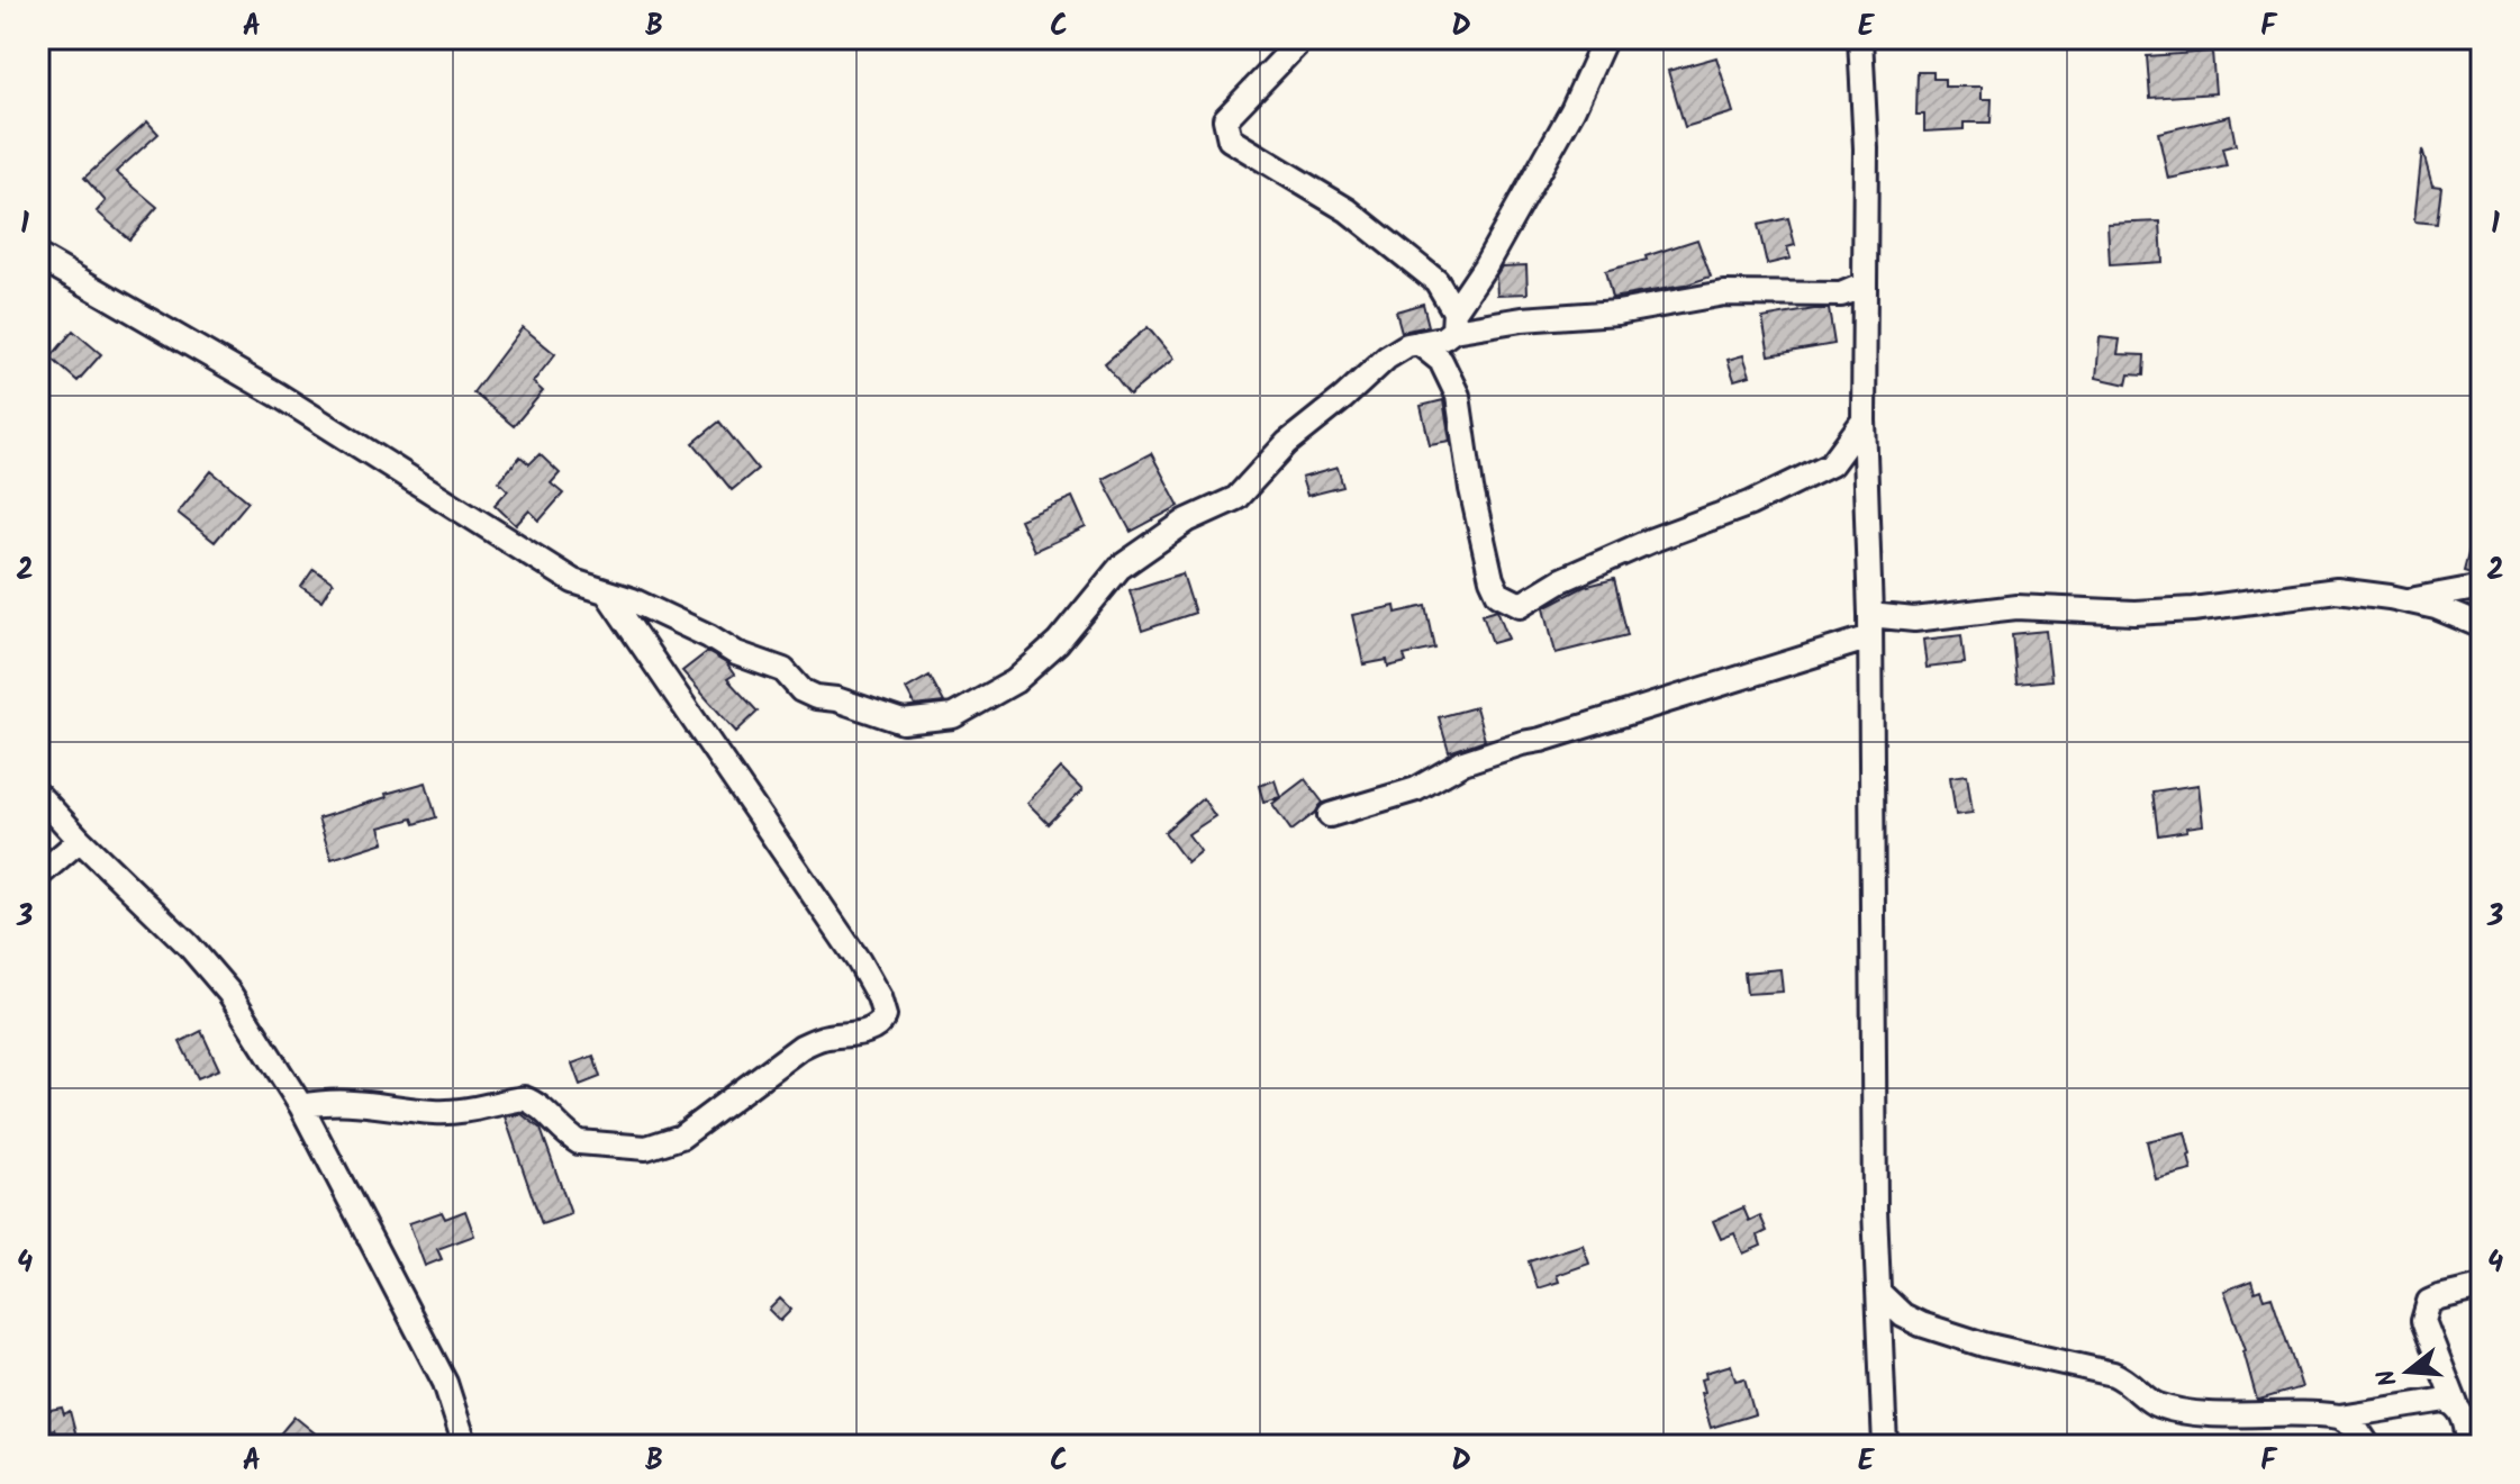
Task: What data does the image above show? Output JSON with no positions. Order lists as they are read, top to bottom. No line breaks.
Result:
{"north":"left","grid":{"columns":["A","B","C","D","E","F"],"rows":["1","2","3","4"]}}
